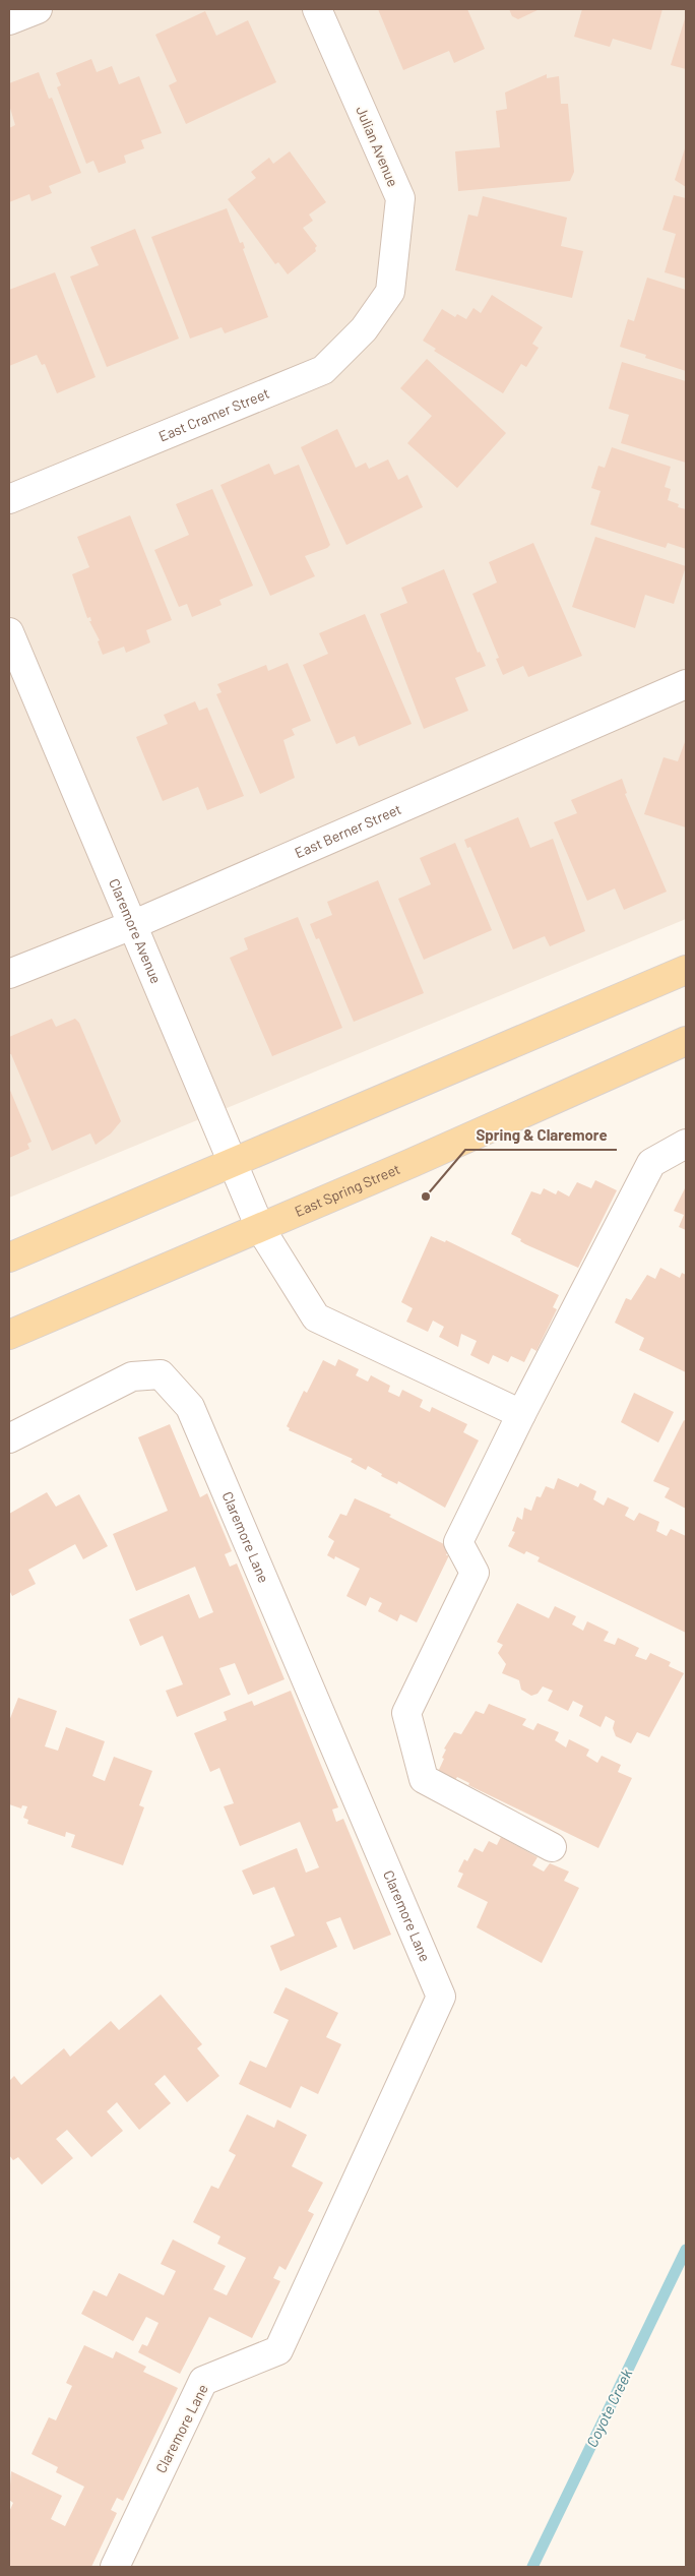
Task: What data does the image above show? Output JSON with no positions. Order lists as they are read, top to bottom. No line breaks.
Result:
{"streets":{"main road":["East Spring Street"],"street":["Julian Avenue","East Cramer Street","East Berner Street","Claremore Avenue","Claremore Lane"]},"crossings":[["Julian Avenue","East Cramer Street"],["East Berner Street","Claremore Avenue"],["Claremore Avenue","East Spring Street"]],"water":["Coyote Creek"],"places":["Spring & Claremore"]}
